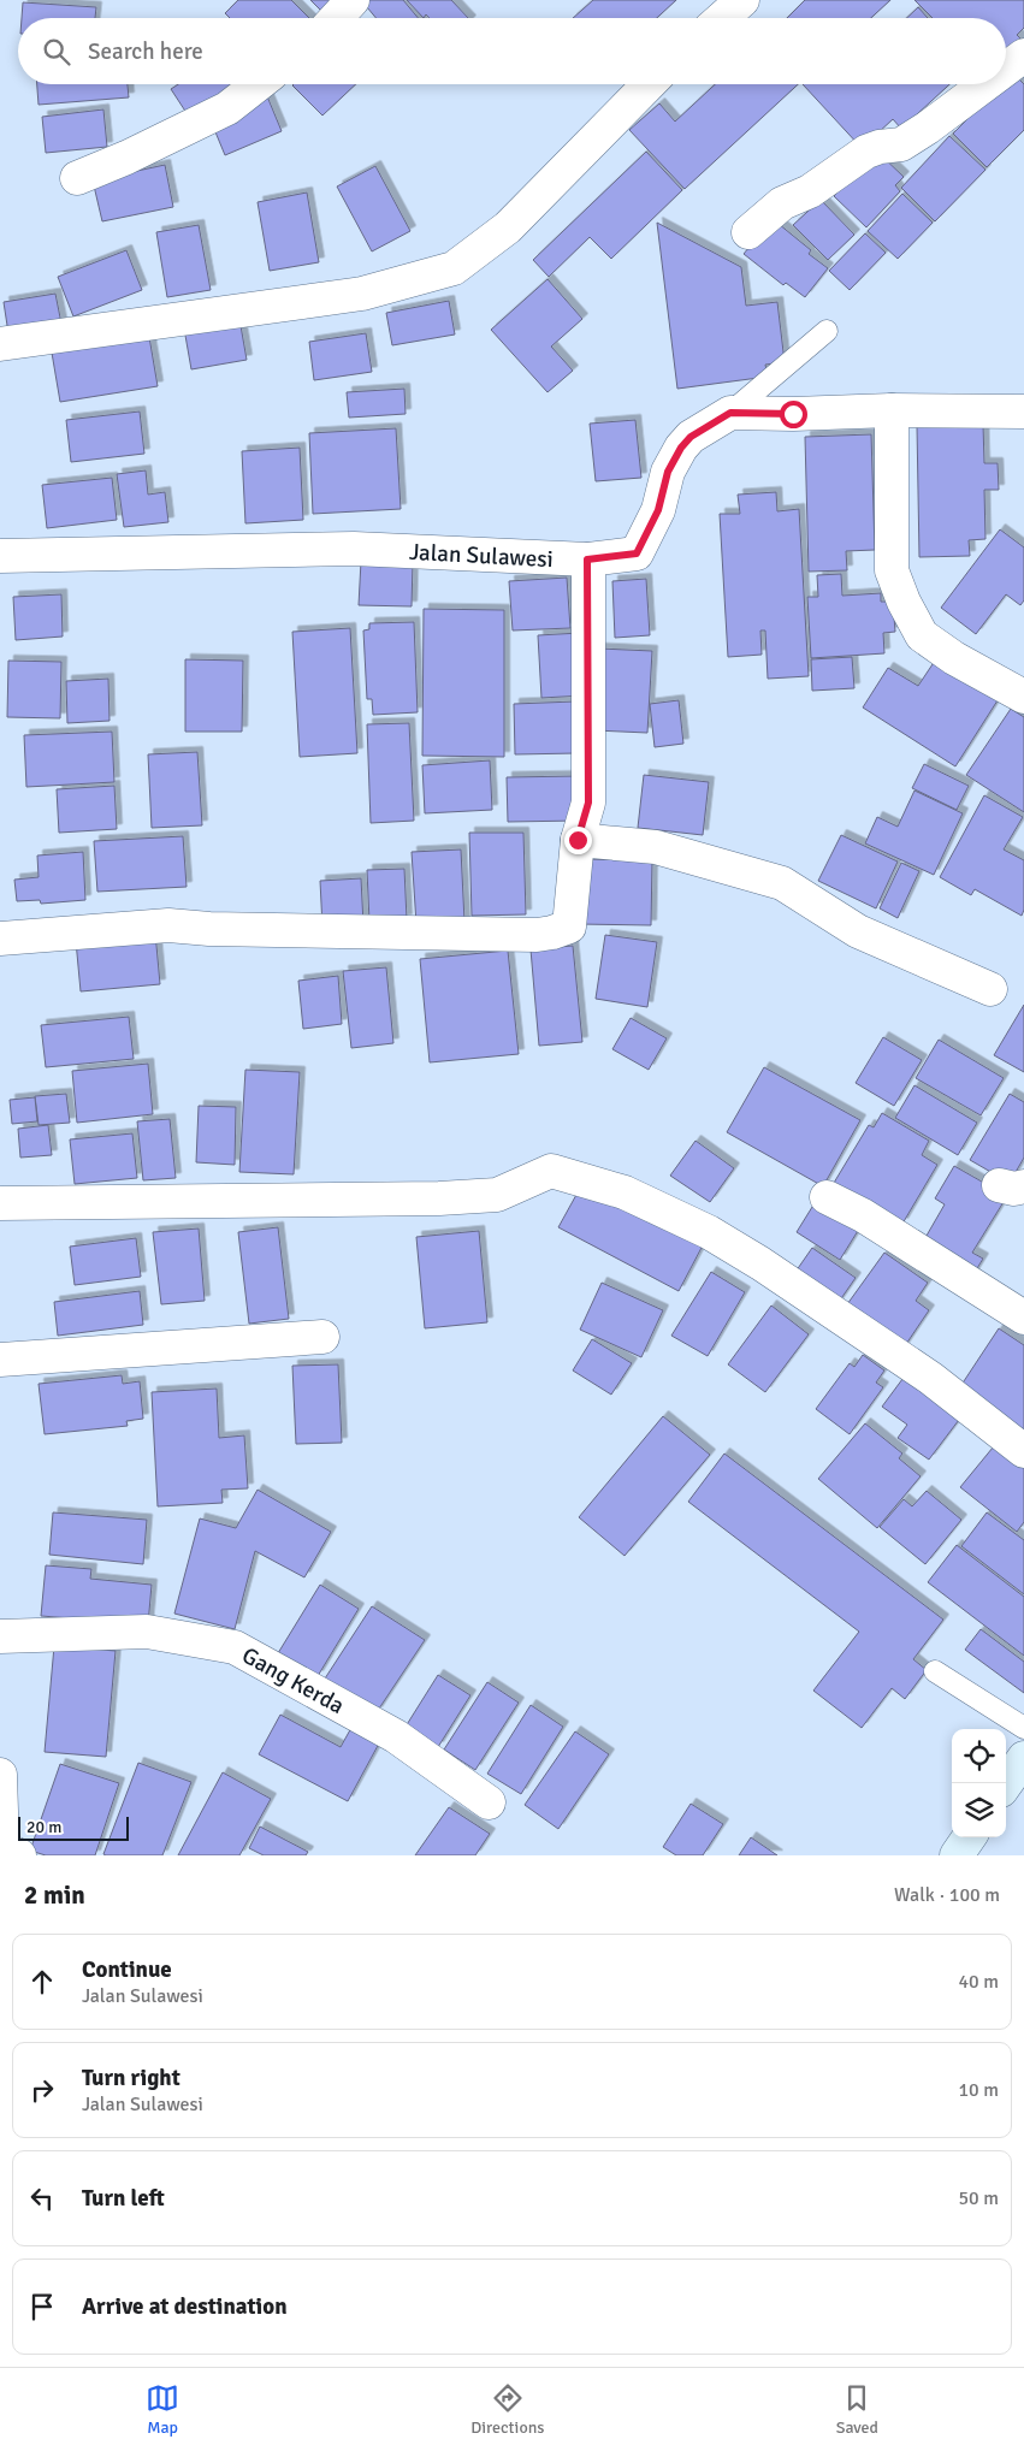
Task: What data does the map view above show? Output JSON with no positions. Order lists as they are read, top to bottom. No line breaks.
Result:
{"streets":{"street":["Jalan Sulawesi","Gang Kerda"]},"scale_bar":"20 m","page":{"search":"Search here","scale":"20 m","heading":["2 min","Walk · 100 m"],"list":[["Continue","Jalan Sulawesi","40 m"],["Turn right","Jalan Sulawesi","10 m"],["Turn left","50 m"],"Arrive at destination"],"nav":["Map","Directions","Saved"]}}
